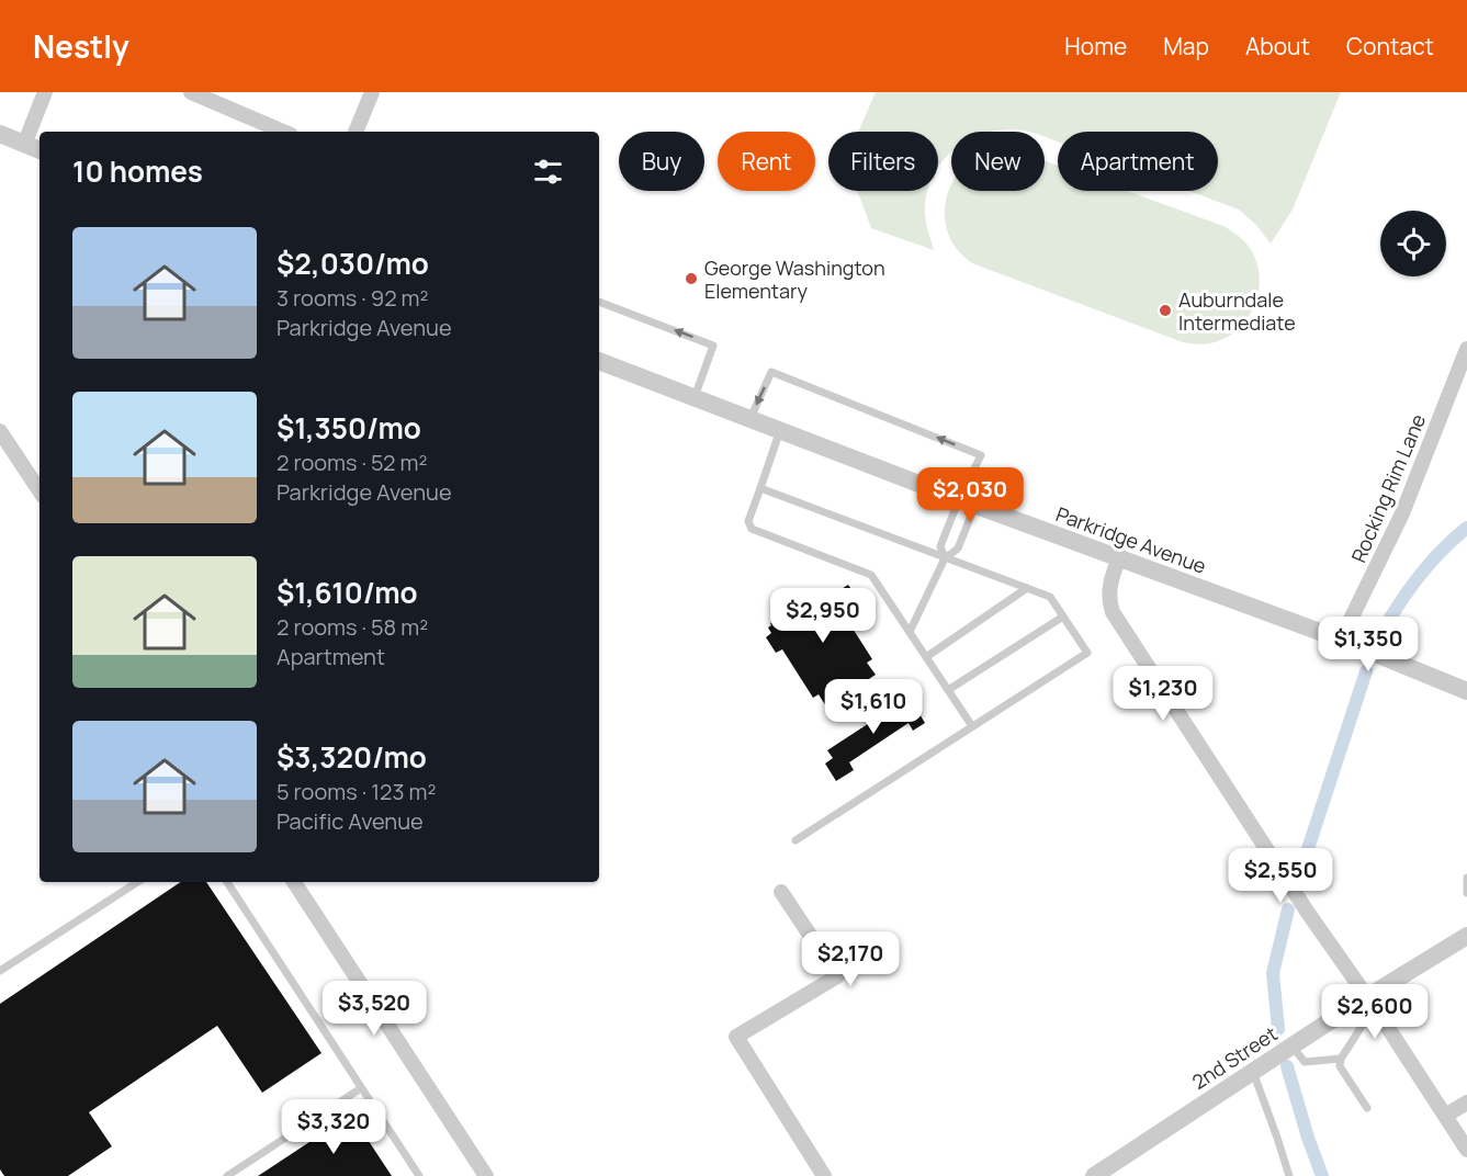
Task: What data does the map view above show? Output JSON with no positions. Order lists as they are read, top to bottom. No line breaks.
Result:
{"streets":{"street":["Rocking Rim Lane","Parkridge Avenue","2nd Street"]},"crossings":[["Rocking Rim Lane","Parkridge Avenue"]],"places":["George Washington Elementary","Auburndale Intermediate"],"page":{"header":"Nestly","nav":["Home","Map","About","Contact"],"chip":["Buy","Rent","Filters","New","Apartment"],"heading":"10 homes","list":[{"name":"$2,030/mo","note":"3 rooms · 92 m² · Parkridge Avenue"},{"name":"$1,350/mo","note":"2 rooms · 52 m² · Parkridge Avenue"},{"name":"$1,610/mo","note":"2 rooms · 58 m² · Apartment"},{"name":"$3,320/mo","note":"5 rooms · 123 m² · Pacific Avenue"}],"price":["$2,030","$2,950","$1,350","$1,230","$1,610","$2,550","$2,170","$3,520","$2,600","$3,320"]}}
